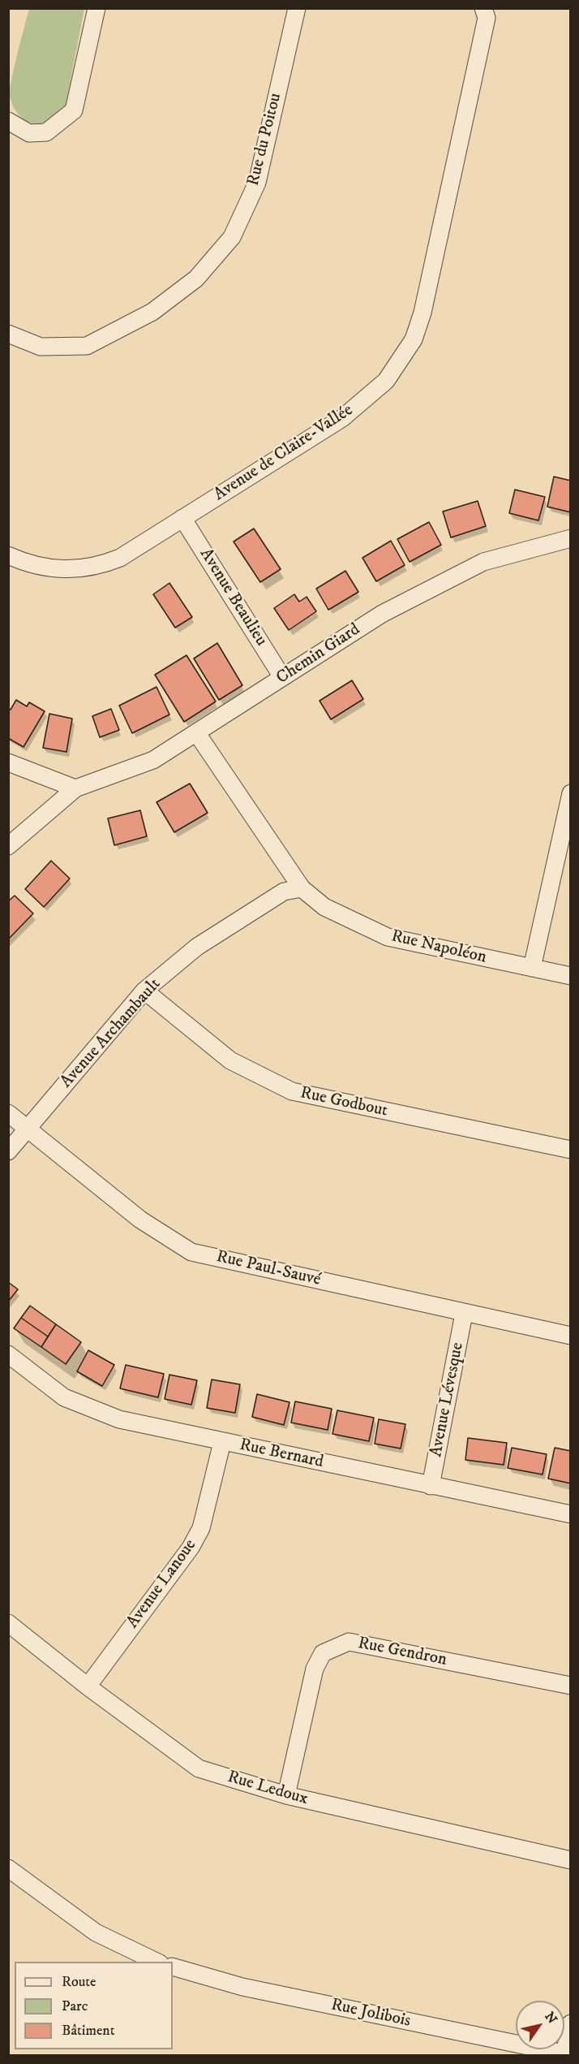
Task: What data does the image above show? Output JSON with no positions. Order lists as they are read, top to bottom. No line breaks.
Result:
{"streets":{"street":["Rue du Poitou","Avenue de Claire-Vallée","Avenue Beaulieu","Chemin Giard","Rue Napoléon","Avenue Archambault","Rue Godbout","Rue Paul-Sauvé","Avenue Lévesque","Rue Bernard","Avenue Lanoue","Rue Gendron","Rue Ledoux","Rue Jolibois"]},"crossings":[["Avenue de Claire-Vallée","Avenue Beaulieu"],["Avenue Beaulieu","Chemin Giard"],["Chemin Giard","Rue Napoléon"],["Rue Napoléon","Avenue Archambault"],["Avenue Archambault","Rue Godbout"],["Avenue Archambault","Rue Paul-Sauvé"],["Rue Paul-Sauvé","Avenue Lévesque"],["Avenue Lévesque","Rue Bernard"],["Rue Bernard","Avenue Lanoue"],["Avenue Lanoue","Rue Ledoux"],["Rue Gendron","Rue Ledoux"]],"legend":["Route","Parc","Bâtiment"],"north":"top right"}
